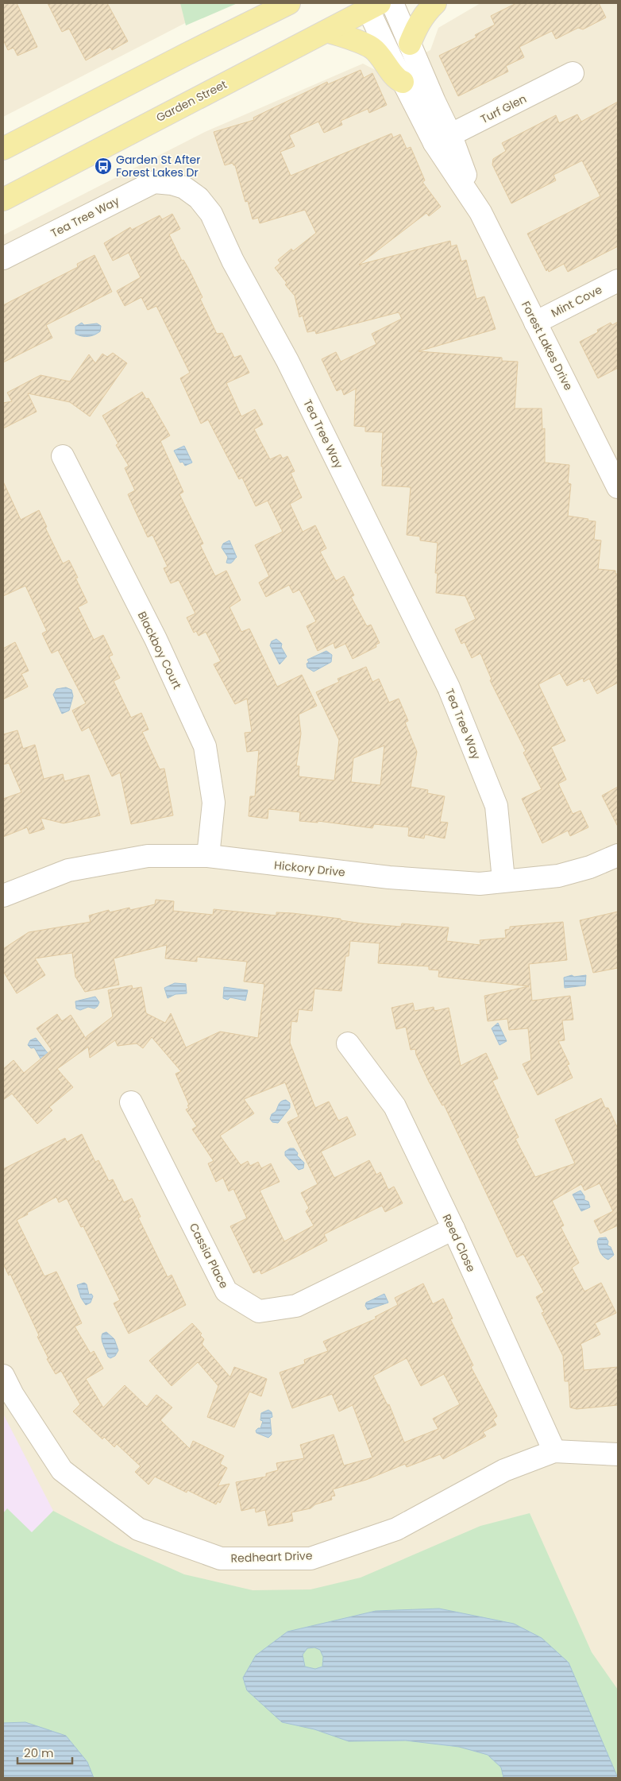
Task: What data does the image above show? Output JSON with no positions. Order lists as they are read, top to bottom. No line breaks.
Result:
{"streets":{"main road":["Garden Street"],"street":["Turf Glen","Tea Tree Way","Mint Cove","Forest Lakes Drive","Blackboy Court","Hickory Drive","Reed Close","Cassia Place","Redheart Drive"]},"crossings":[["Garden Street","Forest Lakes Drive"],["Turf Glen","Forest Lakes Drive"],["Tea Tree Way","Hickory Drive"],["Mint Cove","Forest Lakes Drive"],["Blackboy Court","Hickory Drive"],["Reed Close","Cassia Place"],["Reed Close","Redheart Drive"]],"places":{"bus stop":["Garden St After Forest Lakes Dr"]},"scale_bar":"20 m"}
